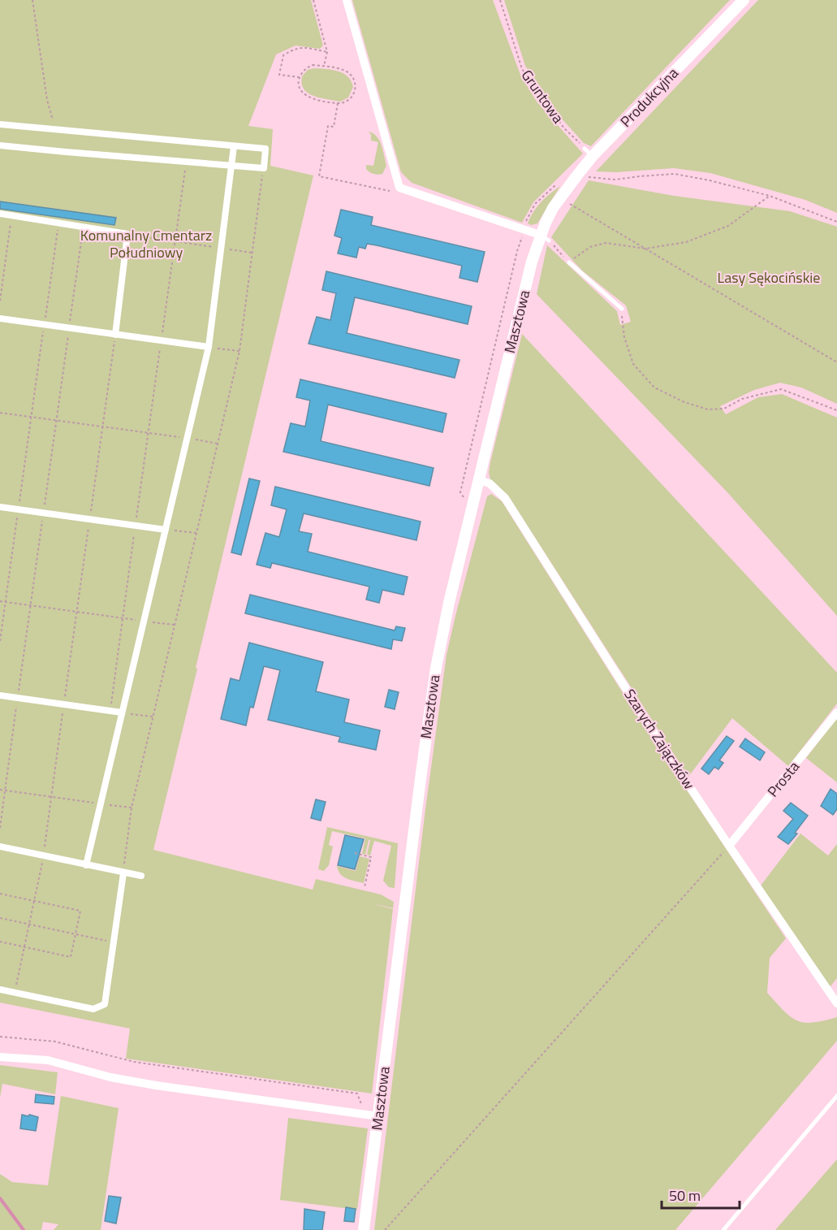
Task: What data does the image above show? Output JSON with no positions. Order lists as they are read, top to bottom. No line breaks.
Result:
{"streets":{"street":["Produkcyjna","Masztowa","Szarych Zajączków","Prosta"],"path":["Gruntowa"]},"crossings":[["Gruntowa","Produkcyjna"],["Produkcyjna","Masztowa"],["Masztowa","Szarych Zajączków"],["Szarych Zajączków","Prosta"]],"parks":["Komunalny Cmentarz Południowy","Lasy Sękocińskie"],"scale_bar":"50 m"}
